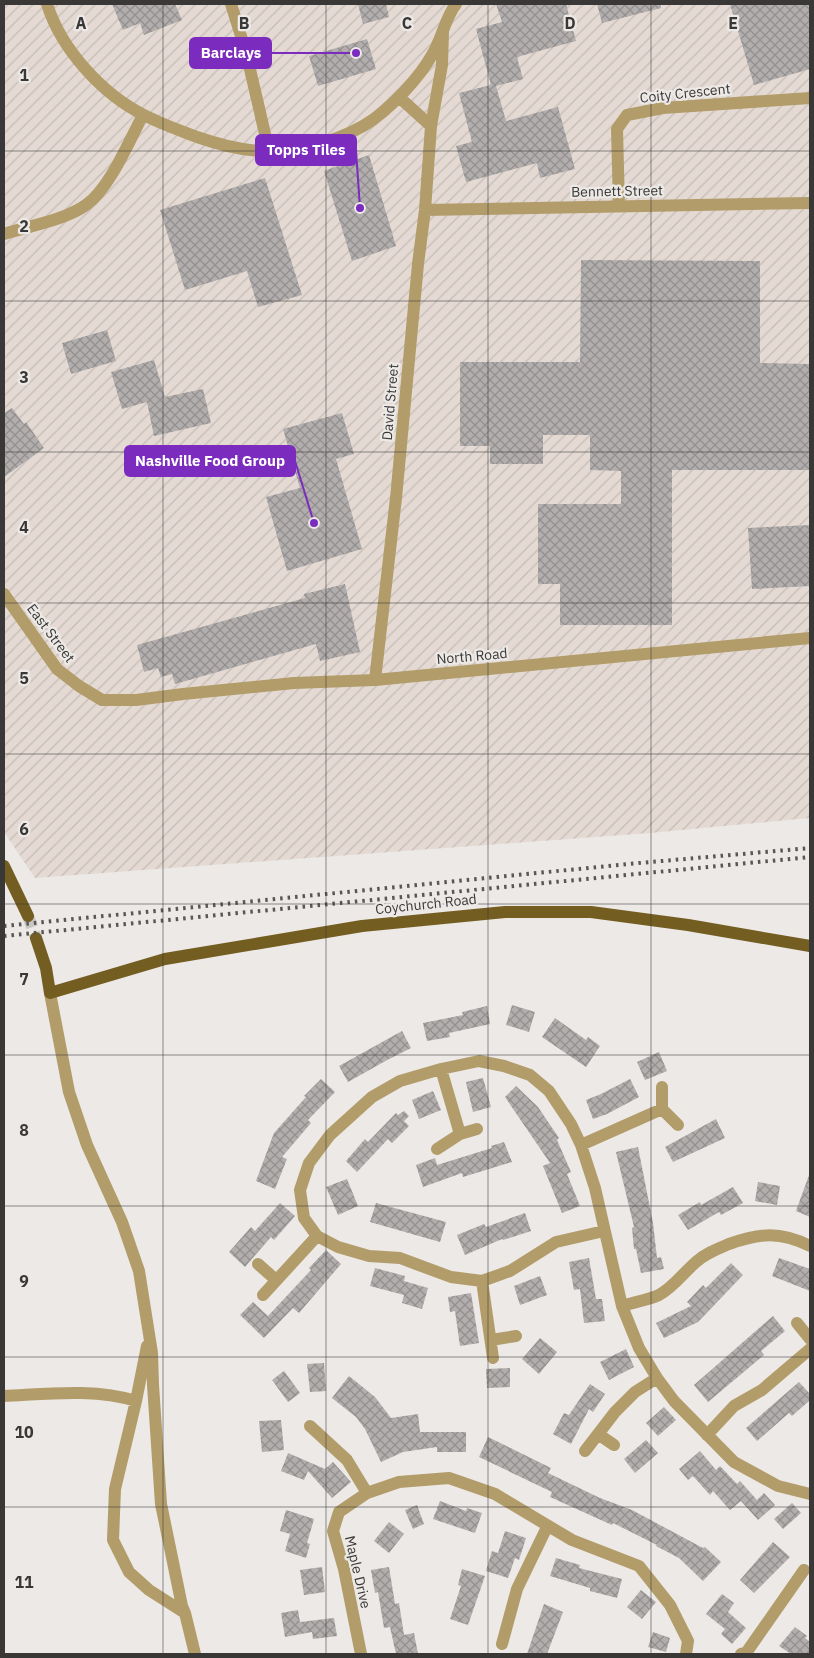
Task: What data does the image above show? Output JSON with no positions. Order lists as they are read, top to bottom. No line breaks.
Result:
{"streets":{"main road":["Coychurch Road"],"street":["Coity Crescent","Bennett Street","David Street","East Street","North Road","Maple Drive"]},"crossings":[["Coity Crescent","Bennett Street"],["Bennett Street","David Street"],["David Street","North Road"],["East Street","North Road"]],"places":["Barclays","Topps Tiles","Nashville Food Group"],"grid":{"columns":["A","B","C","D","E"],"rows":["1","2","3","4","5","6","7","8","9","10","11"]}}
